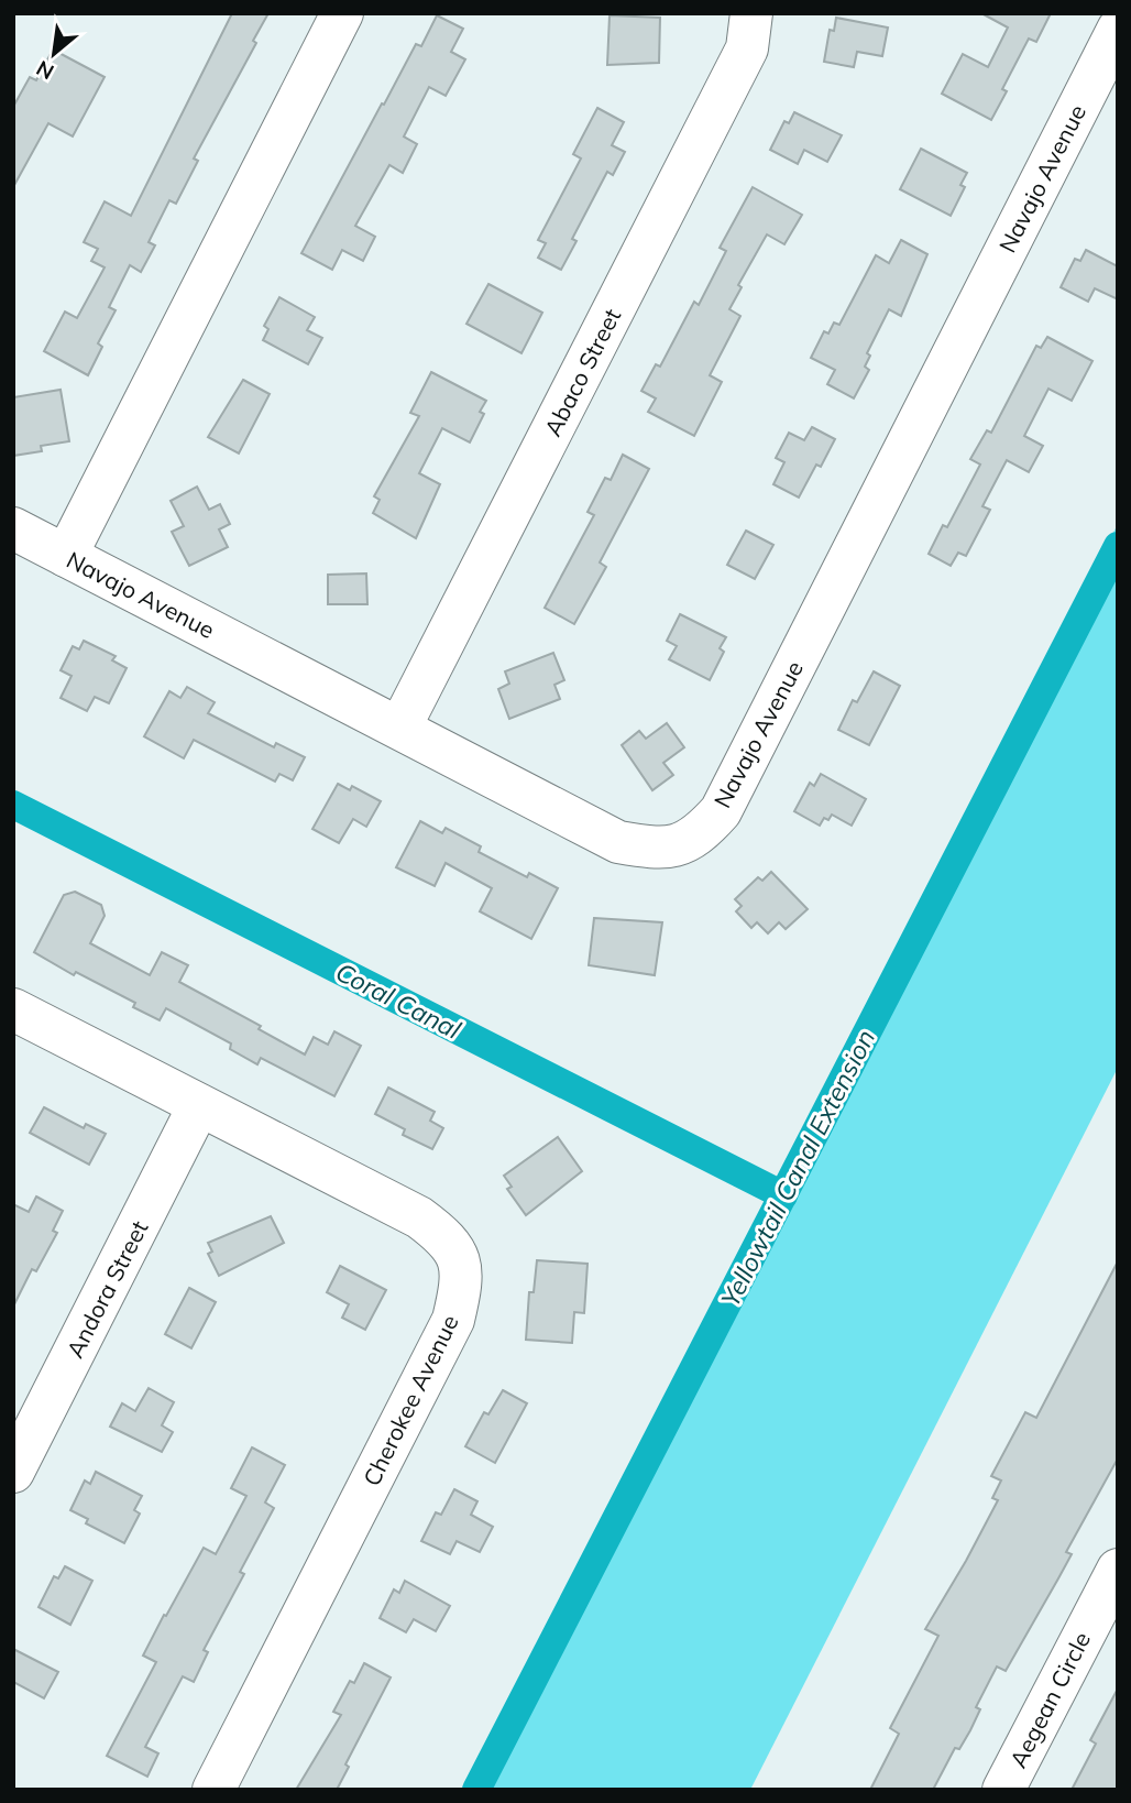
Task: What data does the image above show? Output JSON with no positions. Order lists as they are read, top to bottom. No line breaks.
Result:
{"streets":{"street":["Navajo Avenue","Abaco Street","Andora Street","Cherokee Avenue","Aegean Circle"]},"crossings":[["Navajo Avenue","Abaco Street"],["Andora Street","Cherokee Avenue"]],"water":["Coral Canal","Yellowtail Canal Extension"],"north":"bottom left"}
